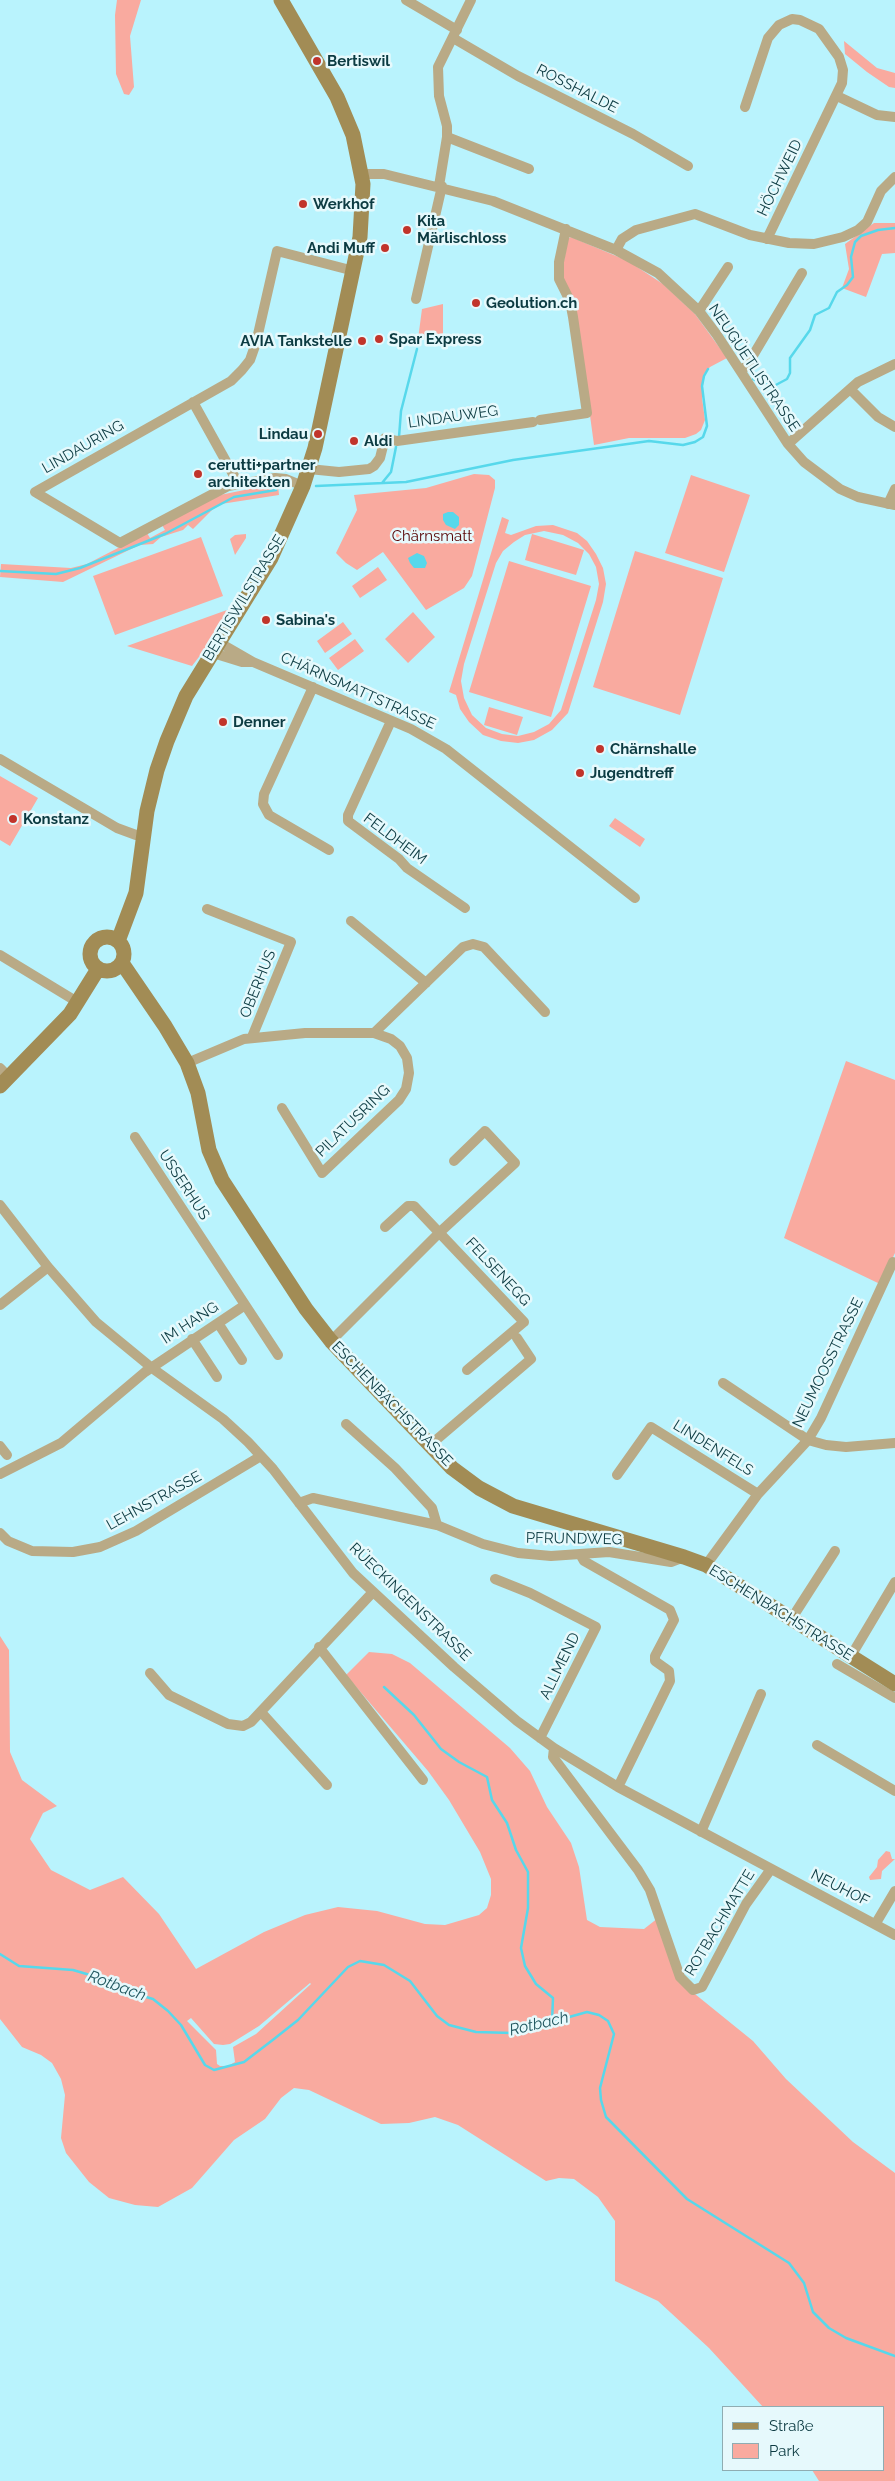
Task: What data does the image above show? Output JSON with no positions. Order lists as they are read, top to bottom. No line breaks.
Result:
{"streets":{"main road":["BERTISWILSTRASSE","ESCHENBACHSTRASSE"],"street":["ROSSHALDE","HÖCHWEID","NEUGÜETLISTRASSE","LINDAUWEG","LINDAURING","CHÄRNSMATTSTRASSE","FELDHEIM","OBERHUS","PILATUSRING","USSERHUS","FELSENEGG","IM HANG","NEUMOOSSTRASSE","LINDENFELS","LEHNSTRASSE","PFRUNDWEG","RÜECKINGENSTRASSE","ALLMEND","NEUHOF","ROTBACHMATTE"]},"crossings":[["NEUGÜETLISTRASSE","LINDAUWEG"],["NEUGÜETLISTRASSE","BERTISWILSTRASSE"],["LINDAUWEG","BERTISWILSTRASSE"],["LINDAURING","BERTISWILSTRASSE"],["BERTISWILSTRASSE","CHÄRNSMATTSTRASSE"],["BERTISWILSTRASSE","ESCHENBACHSTRASSE"],["CHÄRNSMATTSTRASSE","FELDHEIM"],["OBERHUS","PILATUSRING"],["PILATUSRING","ESCHENBACHSTRASSE"],["USSERHUS","IM HANG"],["IM HANG","RÜECKINGENSTRASSE"],["NEUMOOSSTRASSE","ESCHENBACHSTRASSE"],["NEUMOOSSTRASSE","LINDENFELS"],["ESCHENBACHSTRASSE","PFRUNDWEG"],["LEHNSTRASSE","RÜECKINGENSTRASSE"],["PFRUNDWEG","RÜECKINGENSTRASSE"],["RÜECKINGENSTRASSE","ALLMEND"],["RÜECKINGENSTRASSE","NEUHOF"],["RÜECKINGENSTRASSE","ROTBACHMATTE"],["NEUHOF","ROTBACHMATTE"]],"water":["Rotbach"],"parks":["Chärnsmatt"],"places":["Bertiswil","Werkhof","Kita Märlischloss","Andi Muff","Geolution.ch","Spar Express","AVIA Tankstelle","Lindau","Aldi","cerutti+partner architekten","Sabina's","Denner","Chärnshalle","Jugendtreff","Konstanz"],"legend":["Straße","Park"]}
